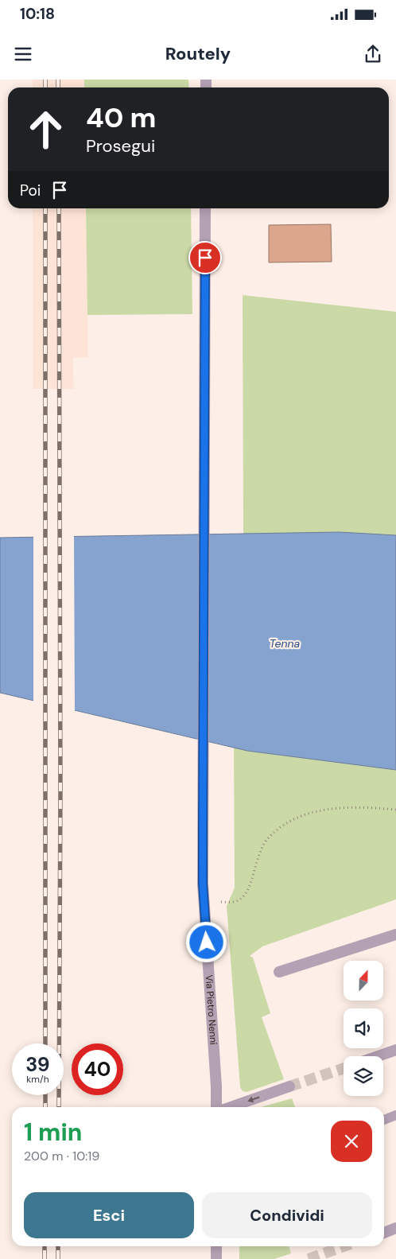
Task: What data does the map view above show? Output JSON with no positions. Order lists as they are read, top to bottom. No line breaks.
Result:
{"streets":{"street":["Via Pietro Nenni"]},"water":["Tenna"],"north":"top","page":{"status":"10:18","header":"Routely","turn":["40 m","Prosegui"],"then":"Poi","speed":"39 km/h","limit":"40","heading":["1 min","200 m · 10:19"],"buttons":["Esci","Condividi"]}}
